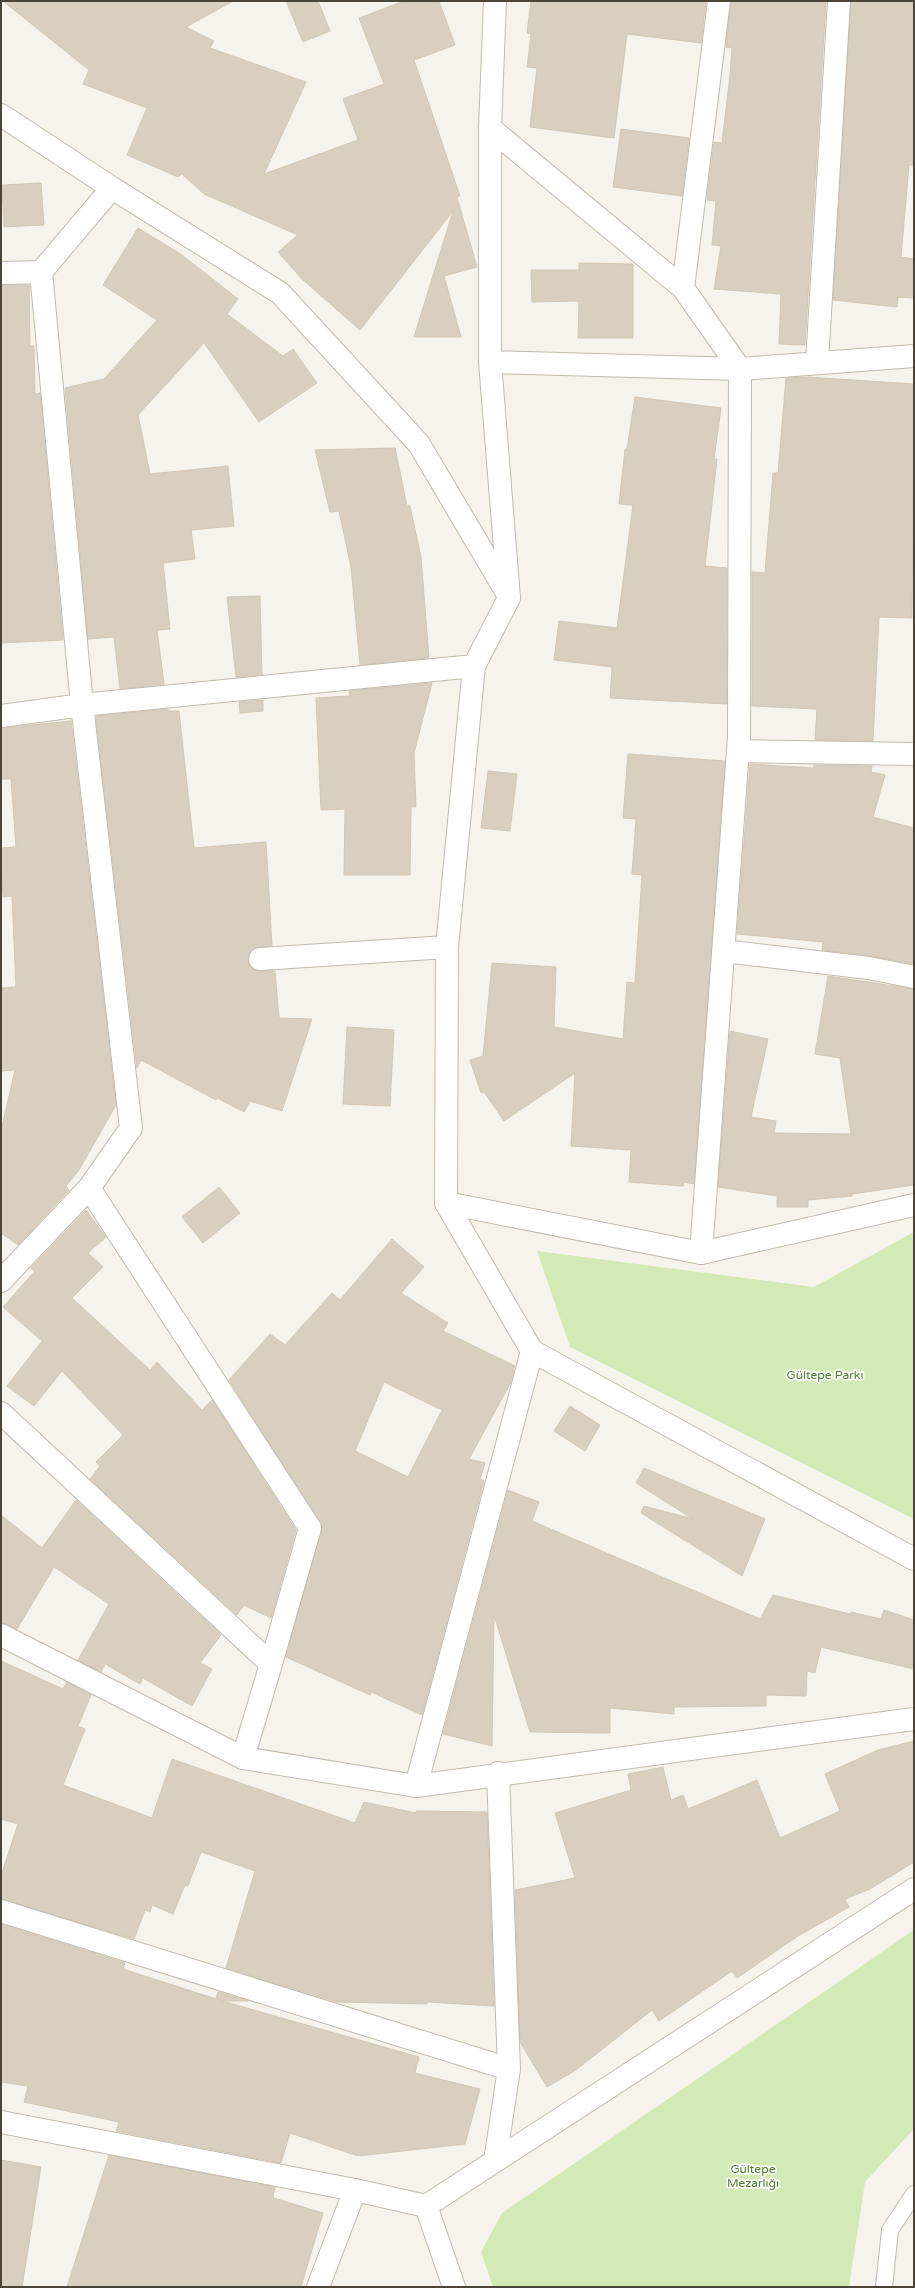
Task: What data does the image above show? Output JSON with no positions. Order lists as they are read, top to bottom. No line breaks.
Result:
{"parks":["Gültepe Parkı","Gültepe Mezarlığı"]}
